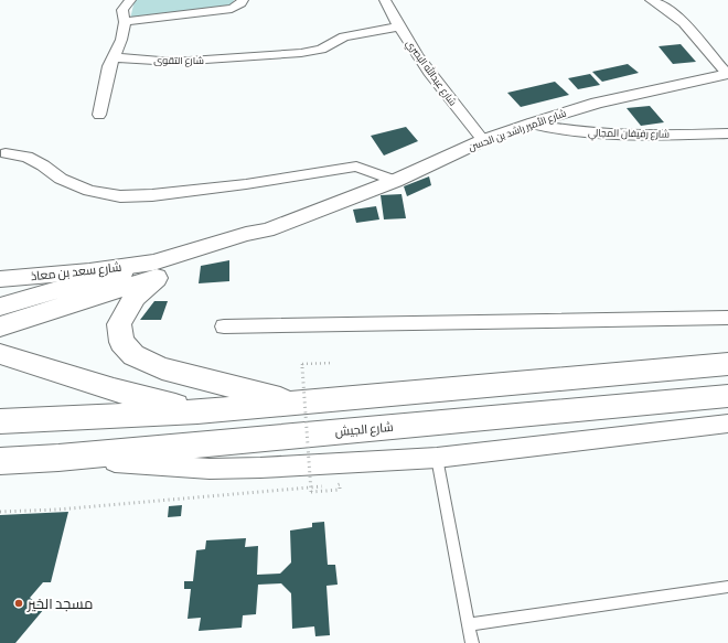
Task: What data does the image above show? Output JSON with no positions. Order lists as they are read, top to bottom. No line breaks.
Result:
{"streets":{"highway":["شارع الجيش"],"street":["شارع التقوى","شارع عبدالله البصري","شارع الأمير راشد بن الحسن","شارع رفيفان المجالي","شارع سعد بن معاذ"]},"crossings":[["شارع التقوى","شارع عبدالله البصري"],["شارع عبدالله البصري","شارع الأمير راشد بن الحسن"],["شارع الأمير راشد بن الحسن","شارع رفيفان المجالي"],["شارع الأمير راشد بن الحسن","شارع سعد بن معاذ"]],"places":["مسجد الخير"]}
